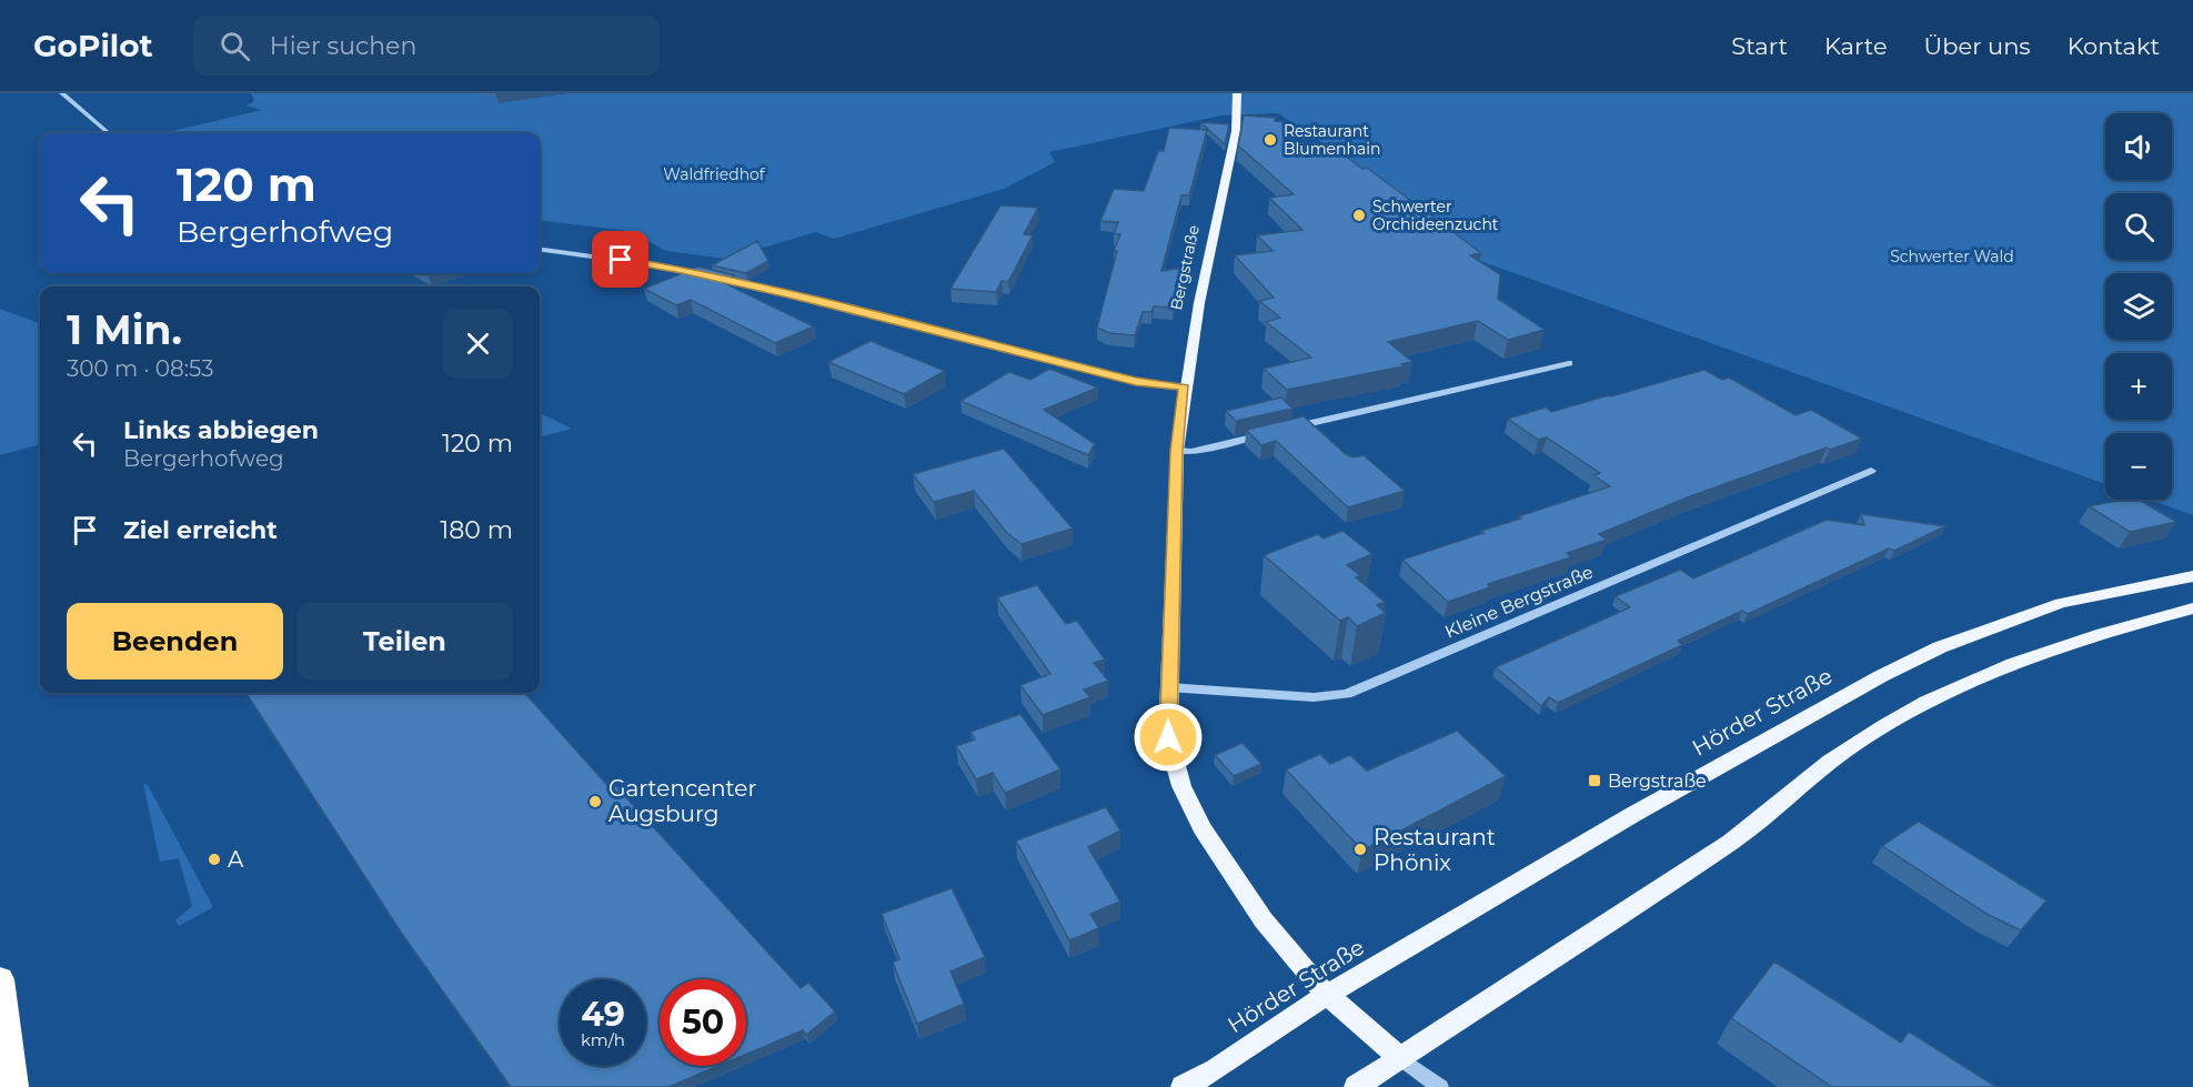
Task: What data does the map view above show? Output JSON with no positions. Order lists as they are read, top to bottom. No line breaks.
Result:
{"streets":{"main road":["Bergstraße","Hörder Straße"],"street":["Kleine Bergstraße"]},"crossings":[["Bergstraße","Kleine Bergstraße"],["Bergstraße","Hörder Straße"]],"parks":["Waldfriedhof","Schwerter Wald"],"places":{"other":["Restaurant Blumenhain","Schwerter Orchideenzucht","Gartencenter Augsburg","Restaurant Phönix","A"],"transit":["Bergstraße"]},"page":{"header":"GoPilot","search":"Hier suchen","nav":["Start","Karte","Über uns","Kontakt"],"map_buttons":["+","−"],"turn":["120 m","Bergerhofweg"],"heading":["1 Min.","300 m · 08:53"],"list":[{"name":"Links abbiegen","note":"Bergerhofweg","value":"120 m"},{"name":"Ziel erreicht","value":"180 m"}],"buttons":["Beenden","Teilen"],"speed":"49 km/h","limit":"50"}}
